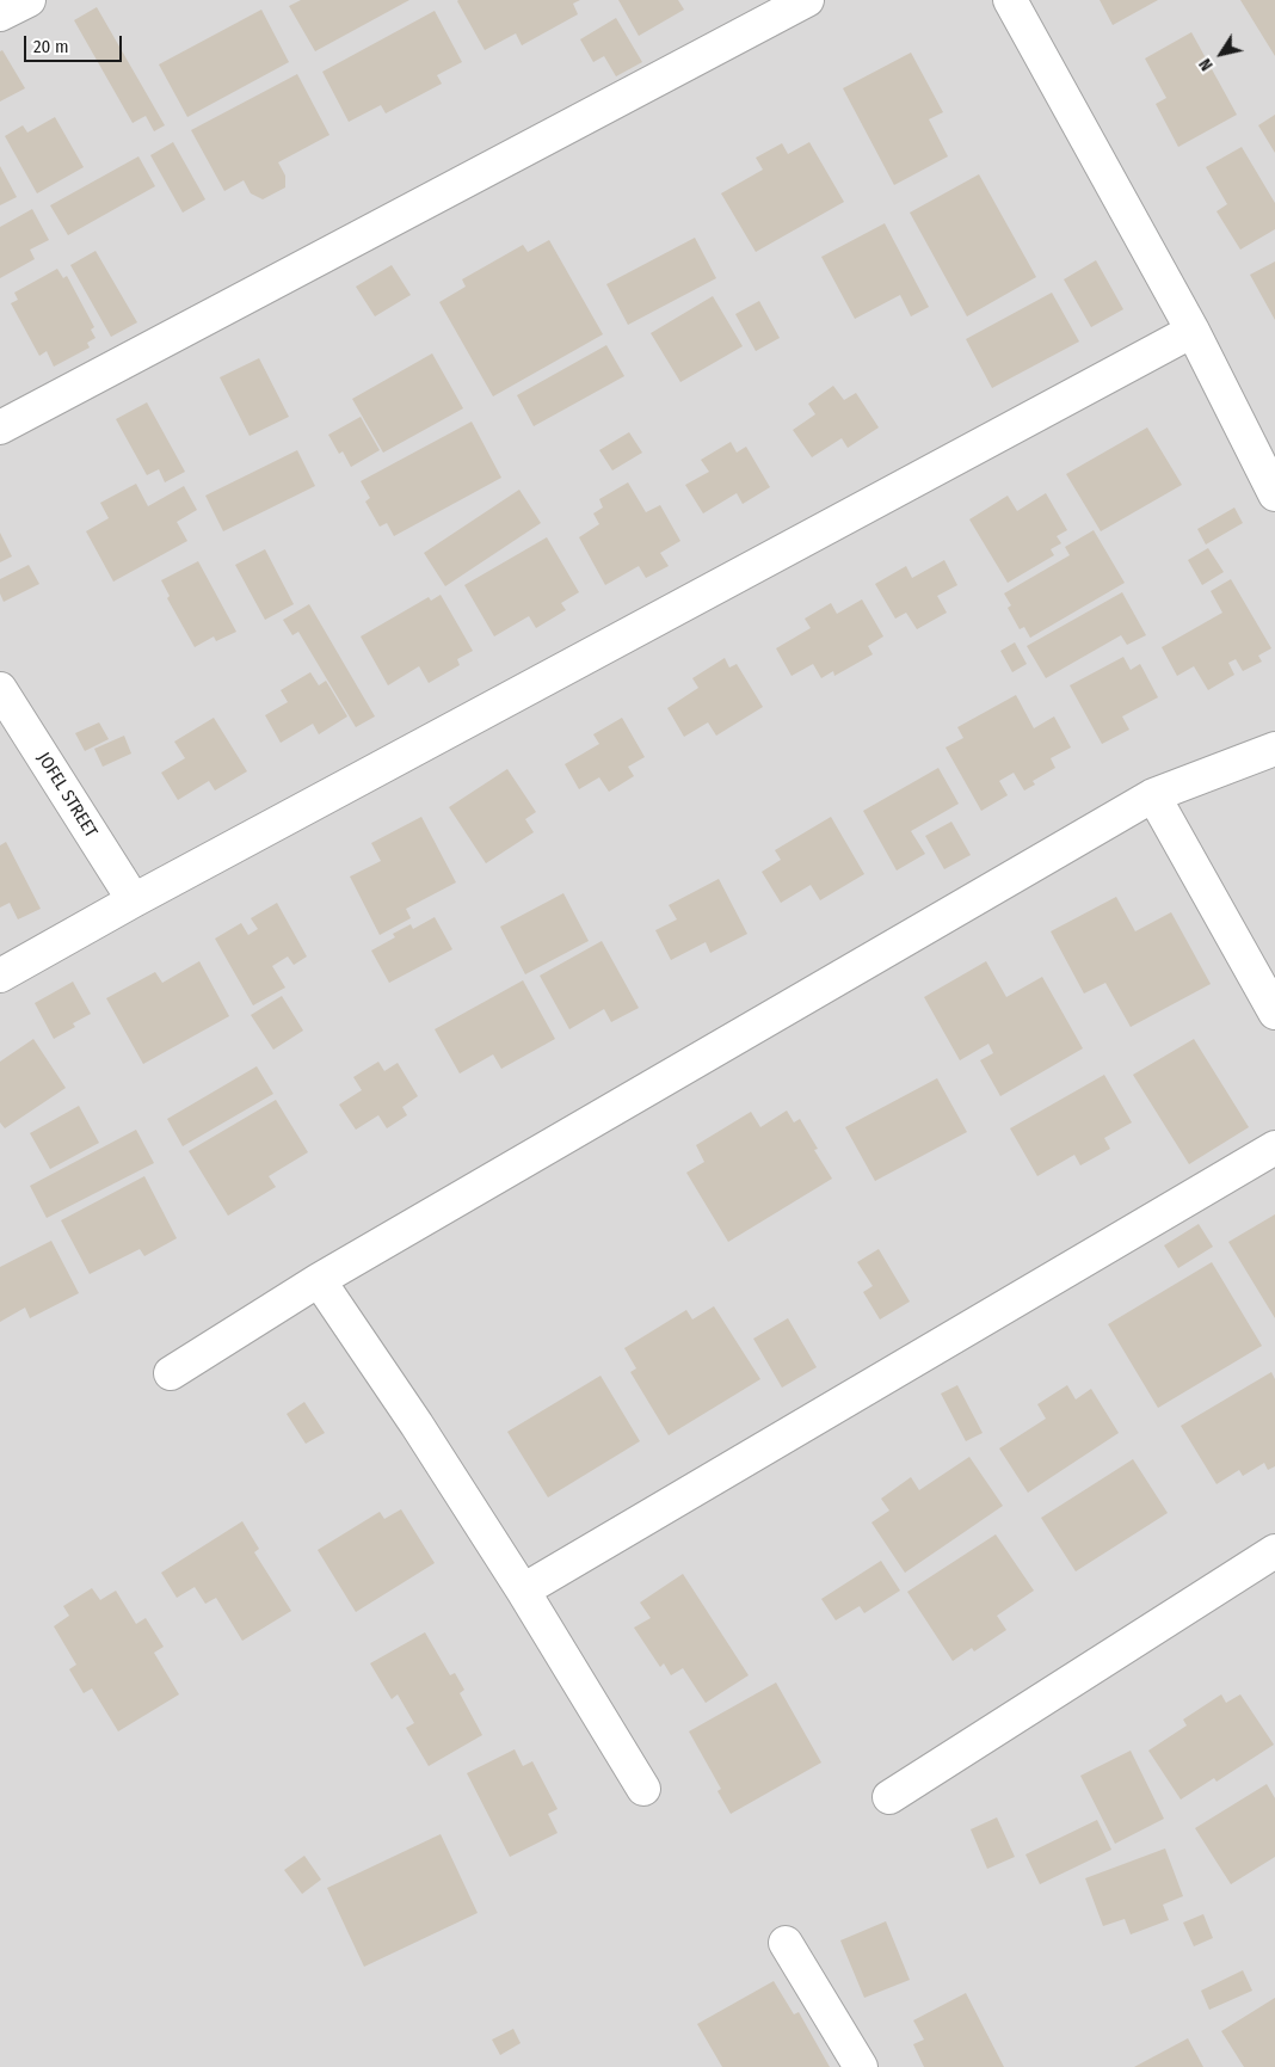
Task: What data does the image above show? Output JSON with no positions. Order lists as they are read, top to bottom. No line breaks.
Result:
{"streets":{"street":["JOFEL STREET"]},"scale_bar":"20 m","north":"bottom left"}
